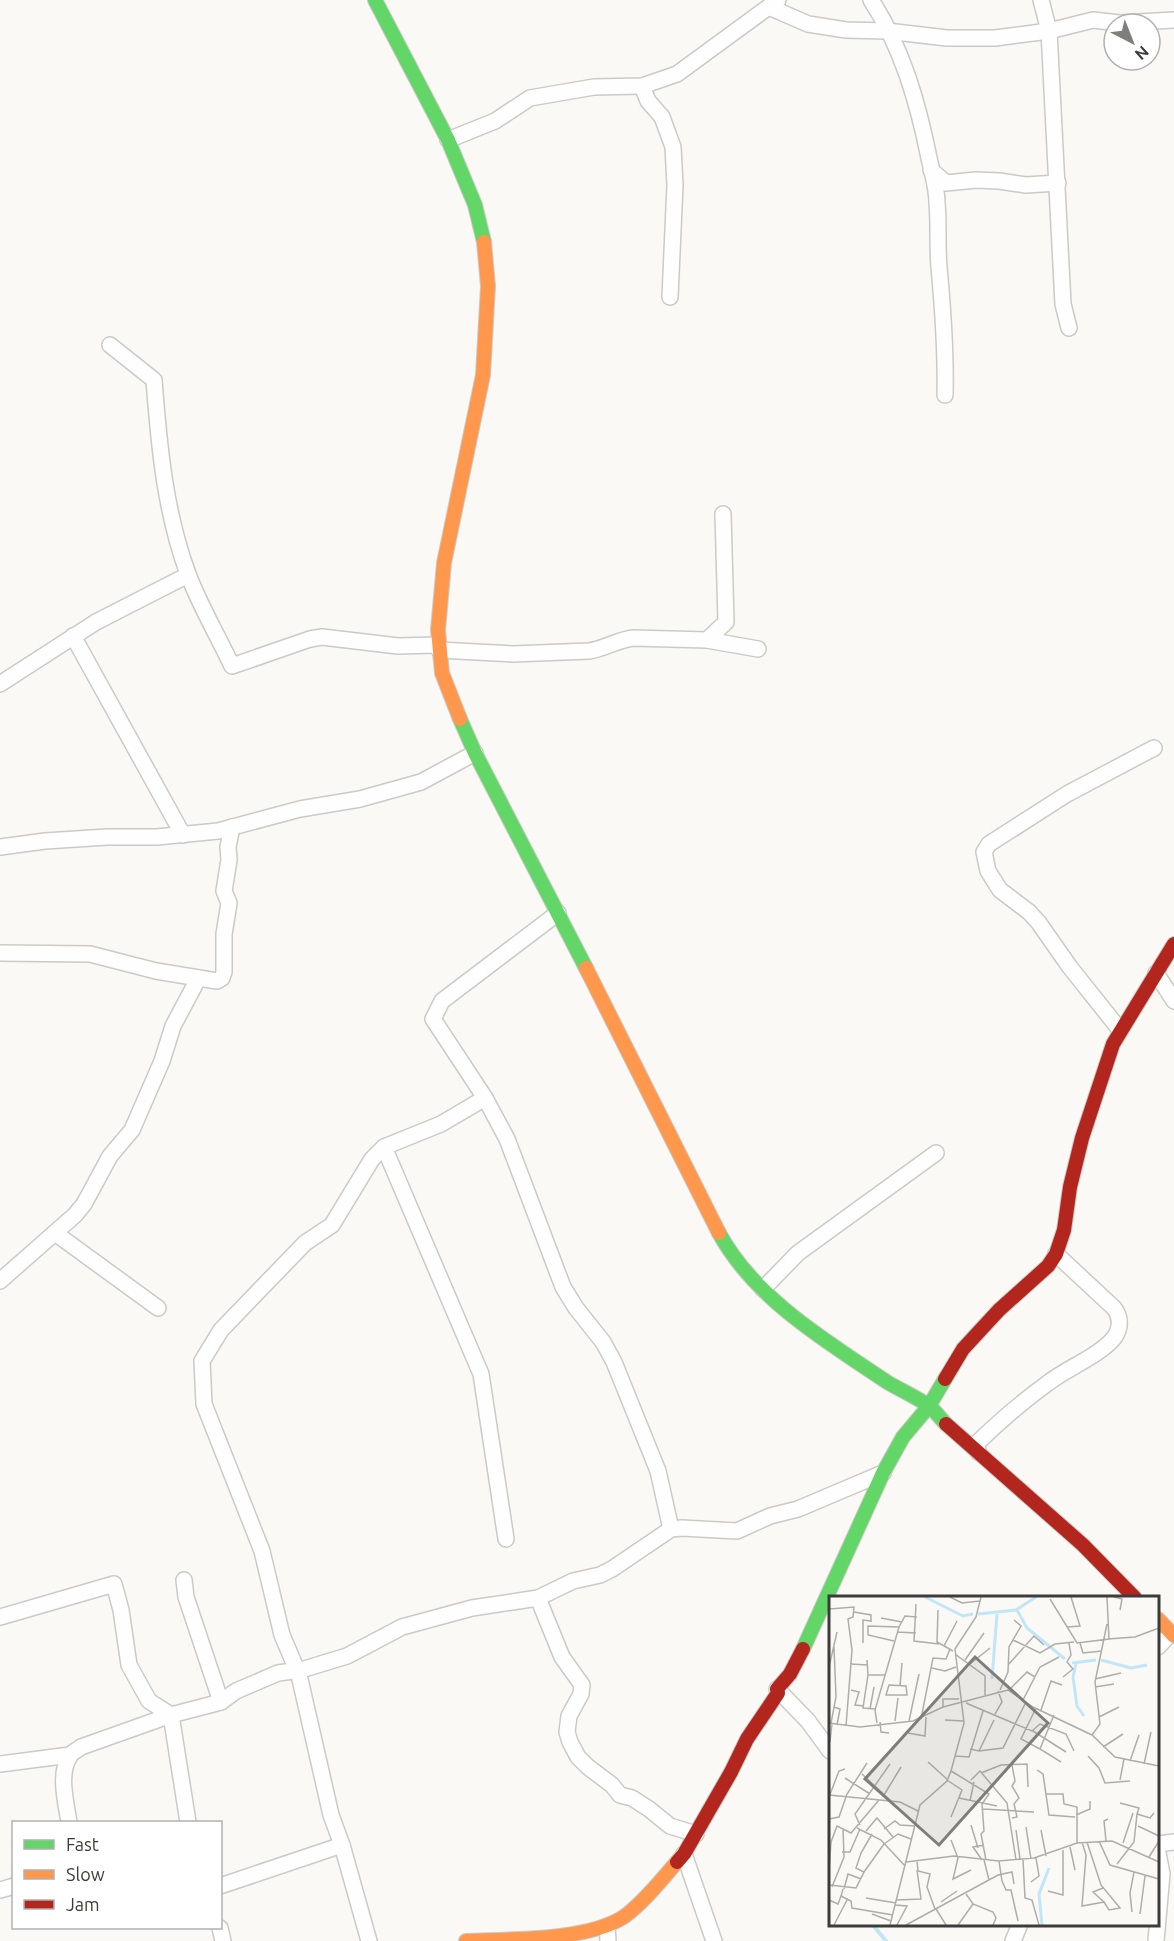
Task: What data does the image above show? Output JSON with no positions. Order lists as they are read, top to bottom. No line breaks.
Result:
{"legend":["Fast","Slow","Jam"],"north":"bottom right"}
